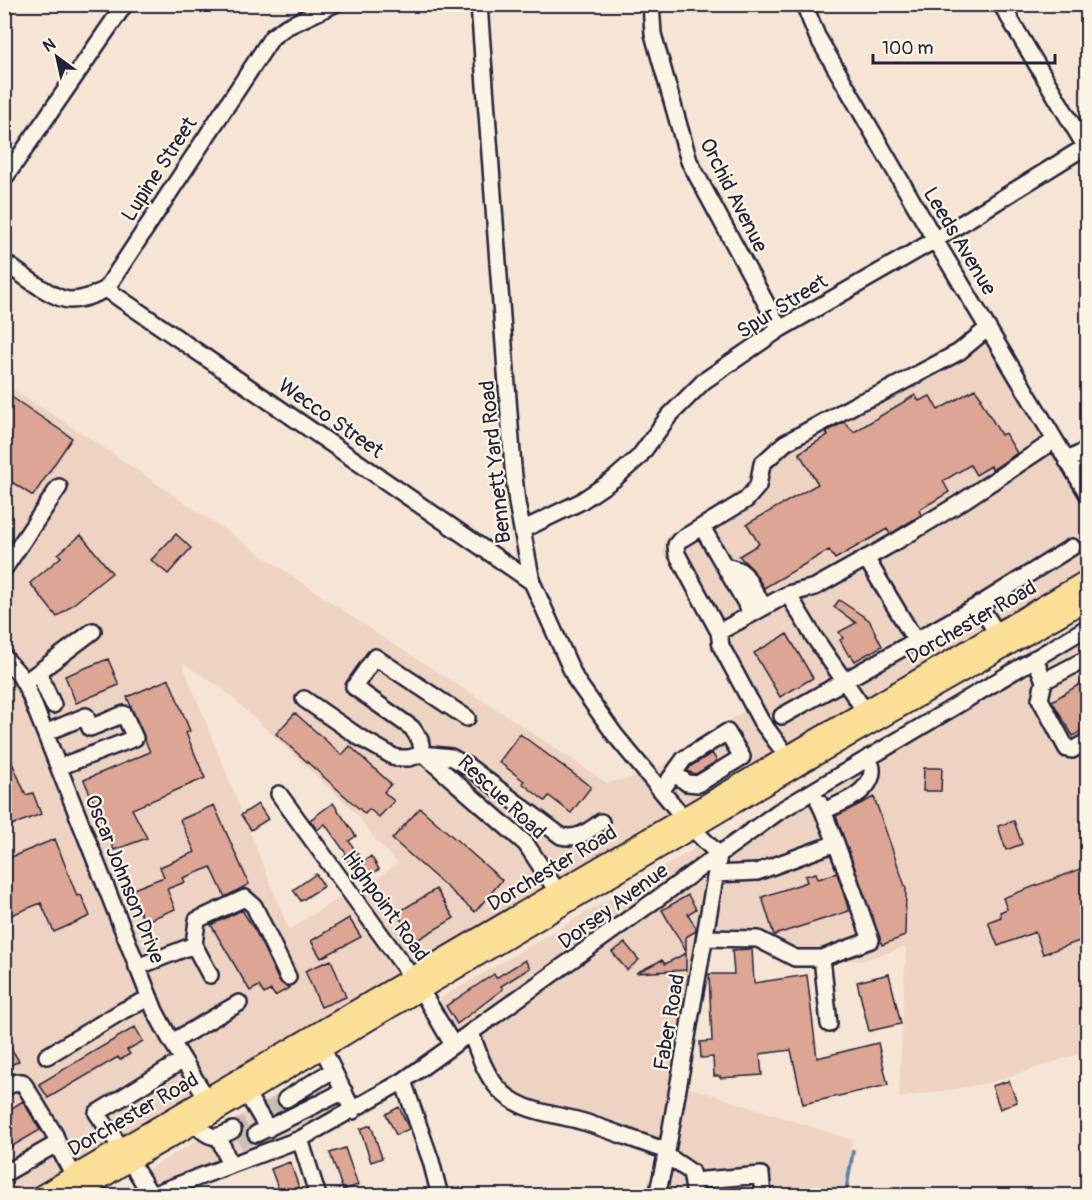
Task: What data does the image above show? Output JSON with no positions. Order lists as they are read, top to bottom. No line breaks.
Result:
{"streets":{"main road":["Dorchester Road"],"street":["Lupine Street","Orchid Avenue","Leeds Avenue","Spur Street","Wecco Street","Bennett Yard Road","Rescue Road","Oscar Johnson Drive","Highpoint Road","Dorsey Avenue","Faber Road"]},"crossings":[["Lupine Street","Wecco Street"],["Orchid Avenue","Spur Street"],["Leeds Avenue","Spur Street"],["Spur Street","Bennett Yard Road"],["Wecco Street","Bennett Yard Road"],["Bennett Yard Road","Dorchester Road"],["Bennett Yard Road","Dorsey Avenue"],["Bennett Yard Road","Faber Road"],["Dorchester Road","Rescue Road"],["Dorchester Road","Oscar Johnson Drive"],["Dorchester Road","Highpoint Road"],["Dorchester Road","Dorsey Avenue"],["Oscar Johnson Drive","Dorsey Avenue"],["Highpoint Road","Dorsey Avenue"],["Dorsey Avenue","Faber Road"]],"scale_bar":"100 m","north":"top left"}
